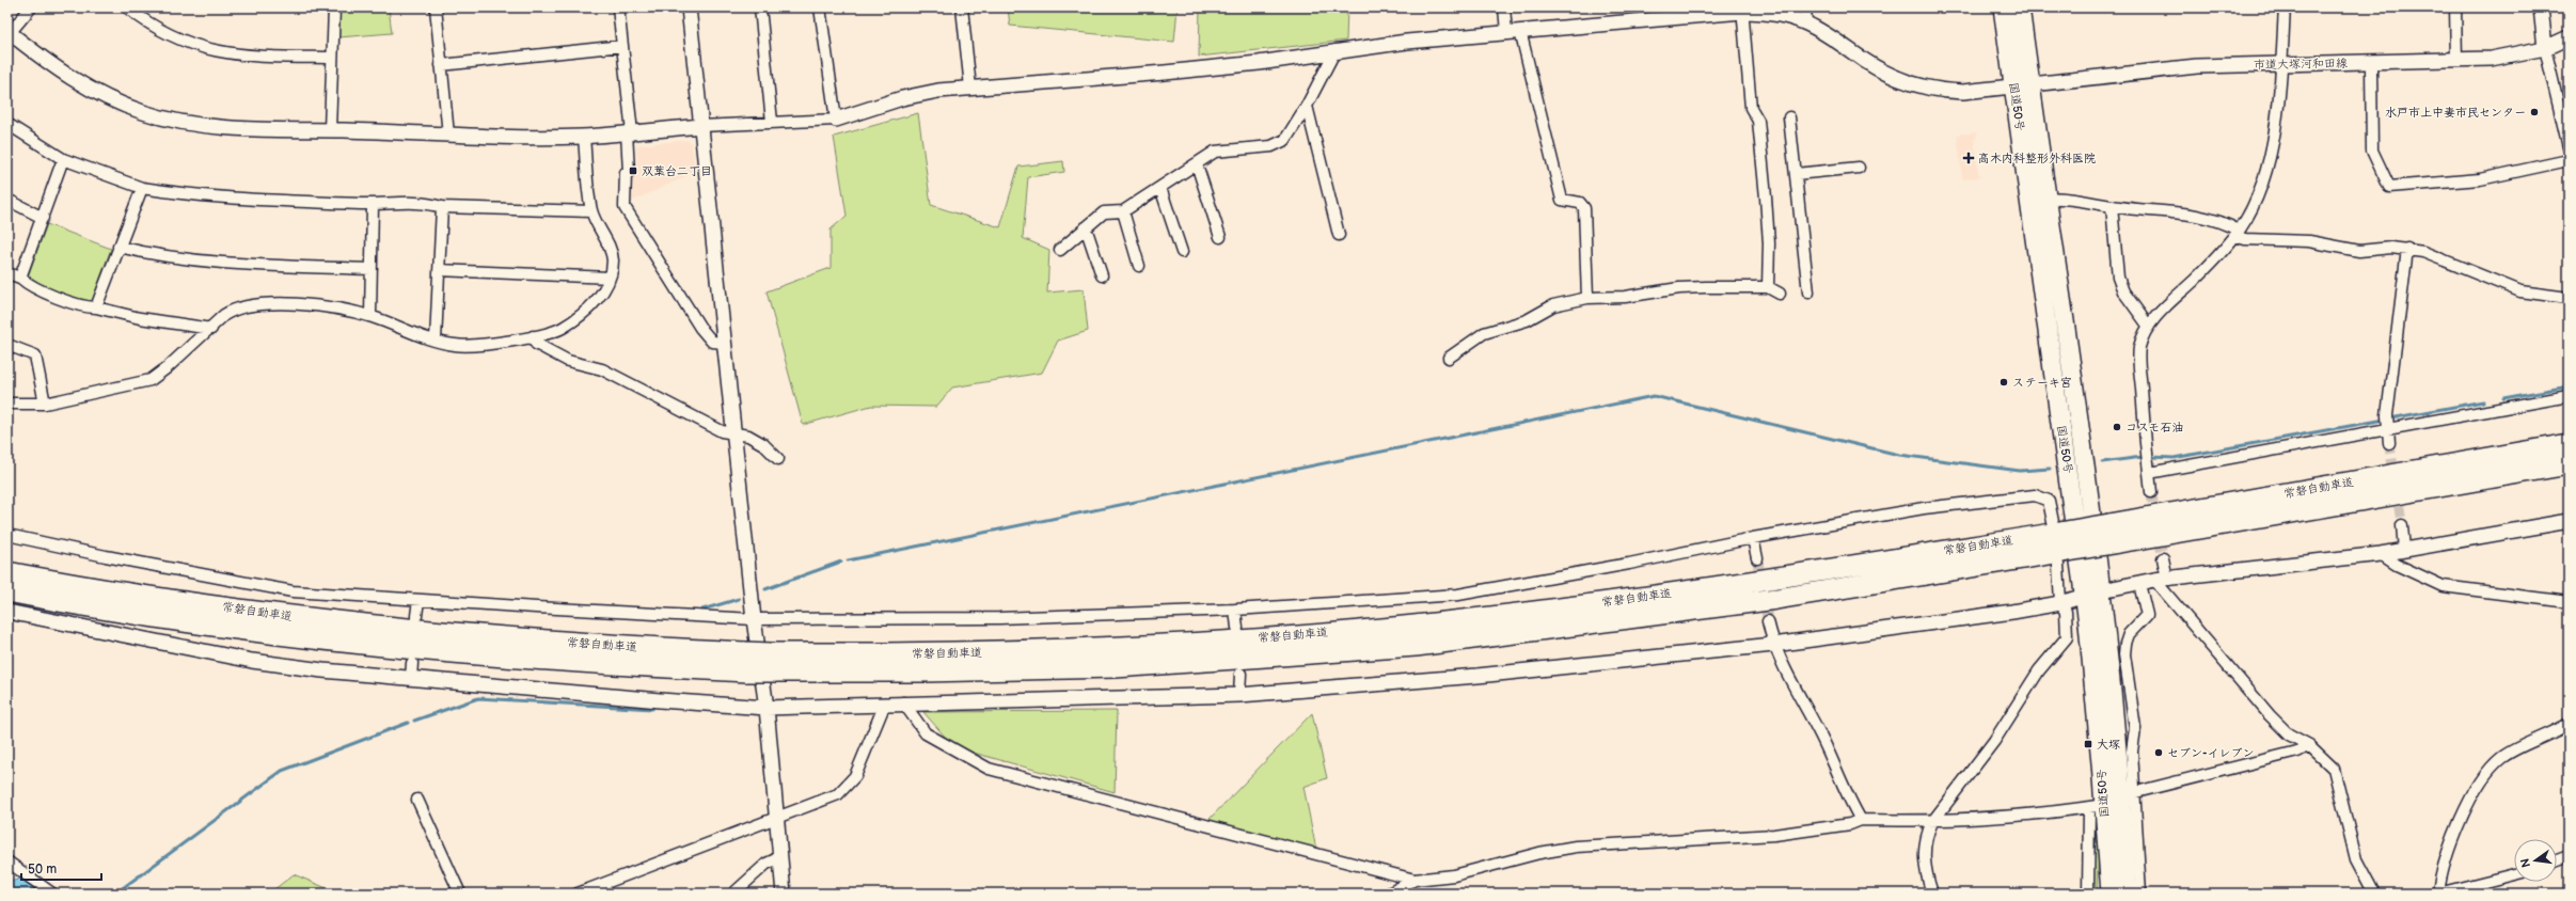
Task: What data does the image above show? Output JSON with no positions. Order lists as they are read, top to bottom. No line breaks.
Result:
{"streets":{"highway":["国道50号","常磐自動車道"],"street":["市道大塚河和田線"]},"crossings":[["市道大塚河和田線","国道50号"]],"places":{"other":["水戸市上中妻市民センター","ステーキ宮","コスモ石油","セブン-イレブン"],"health":["高木内科整形外科医院"],"transit":["双葉台二丁目","大塚"]},"scale_bar":"50 m","north":"left"}
